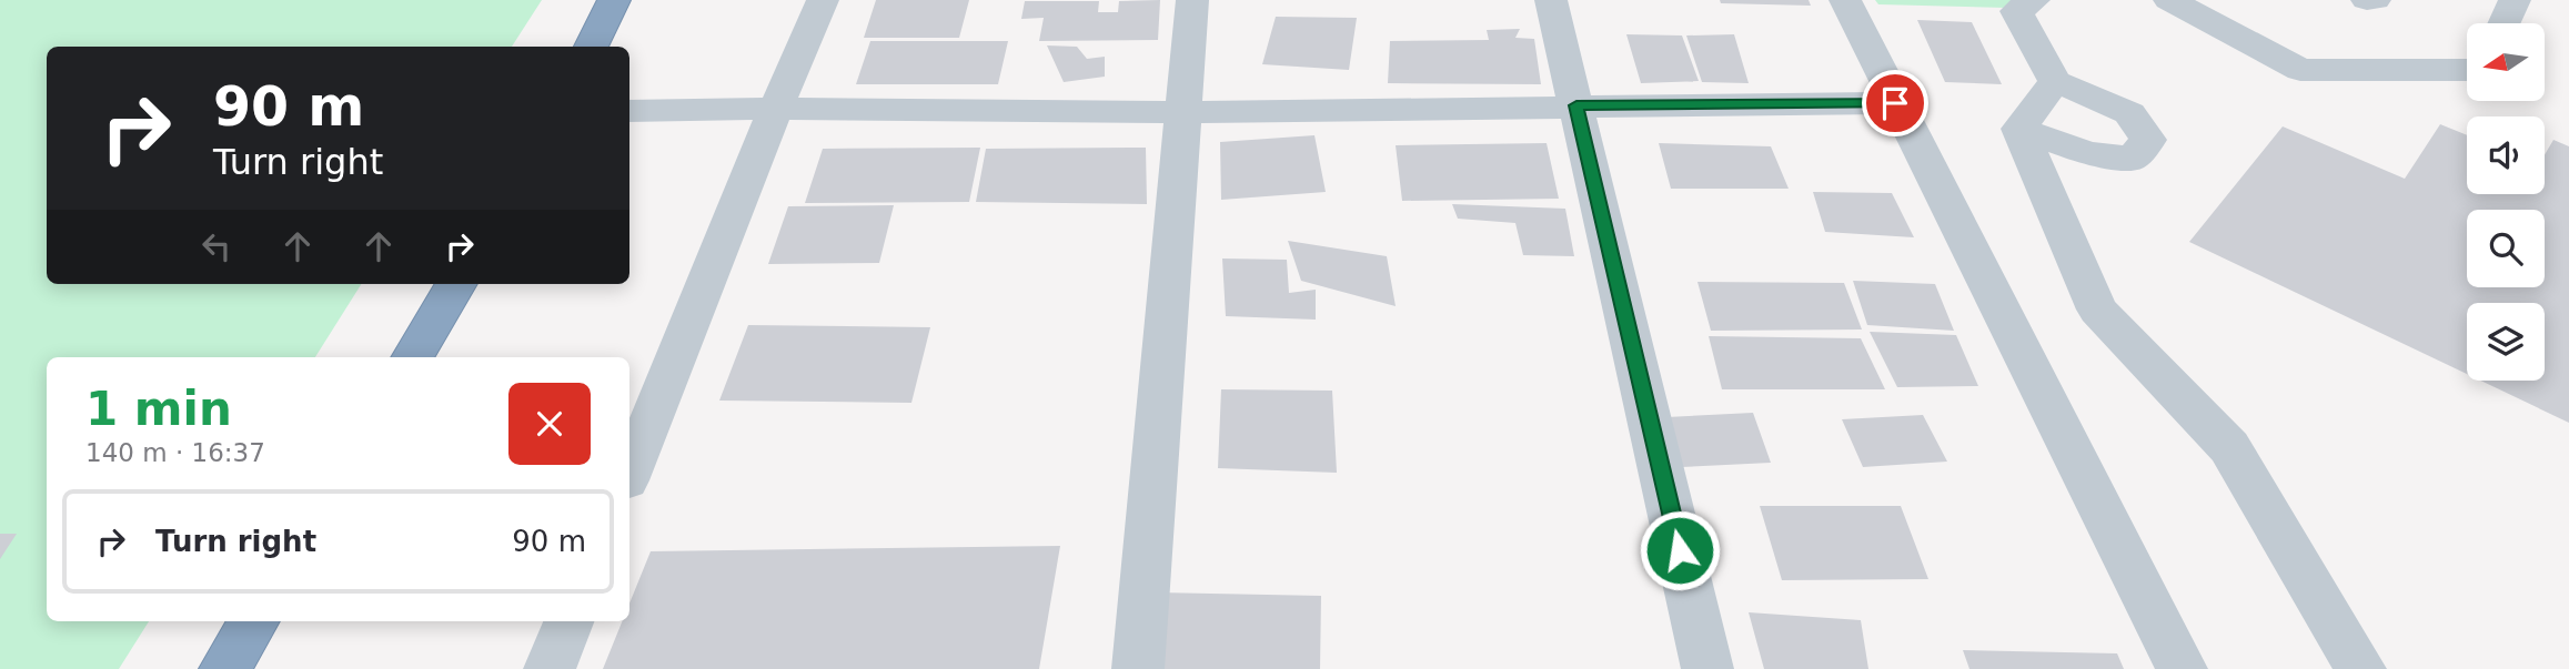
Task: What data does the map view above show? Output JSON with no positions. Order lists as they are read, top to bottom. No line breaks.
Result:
{"north":"left","page":{"turn":["90 m","Turn right"],"heading":["1 min","140 m · 16:37"],"list":[{"name":"Turn right","value":"90 m"}]}}
